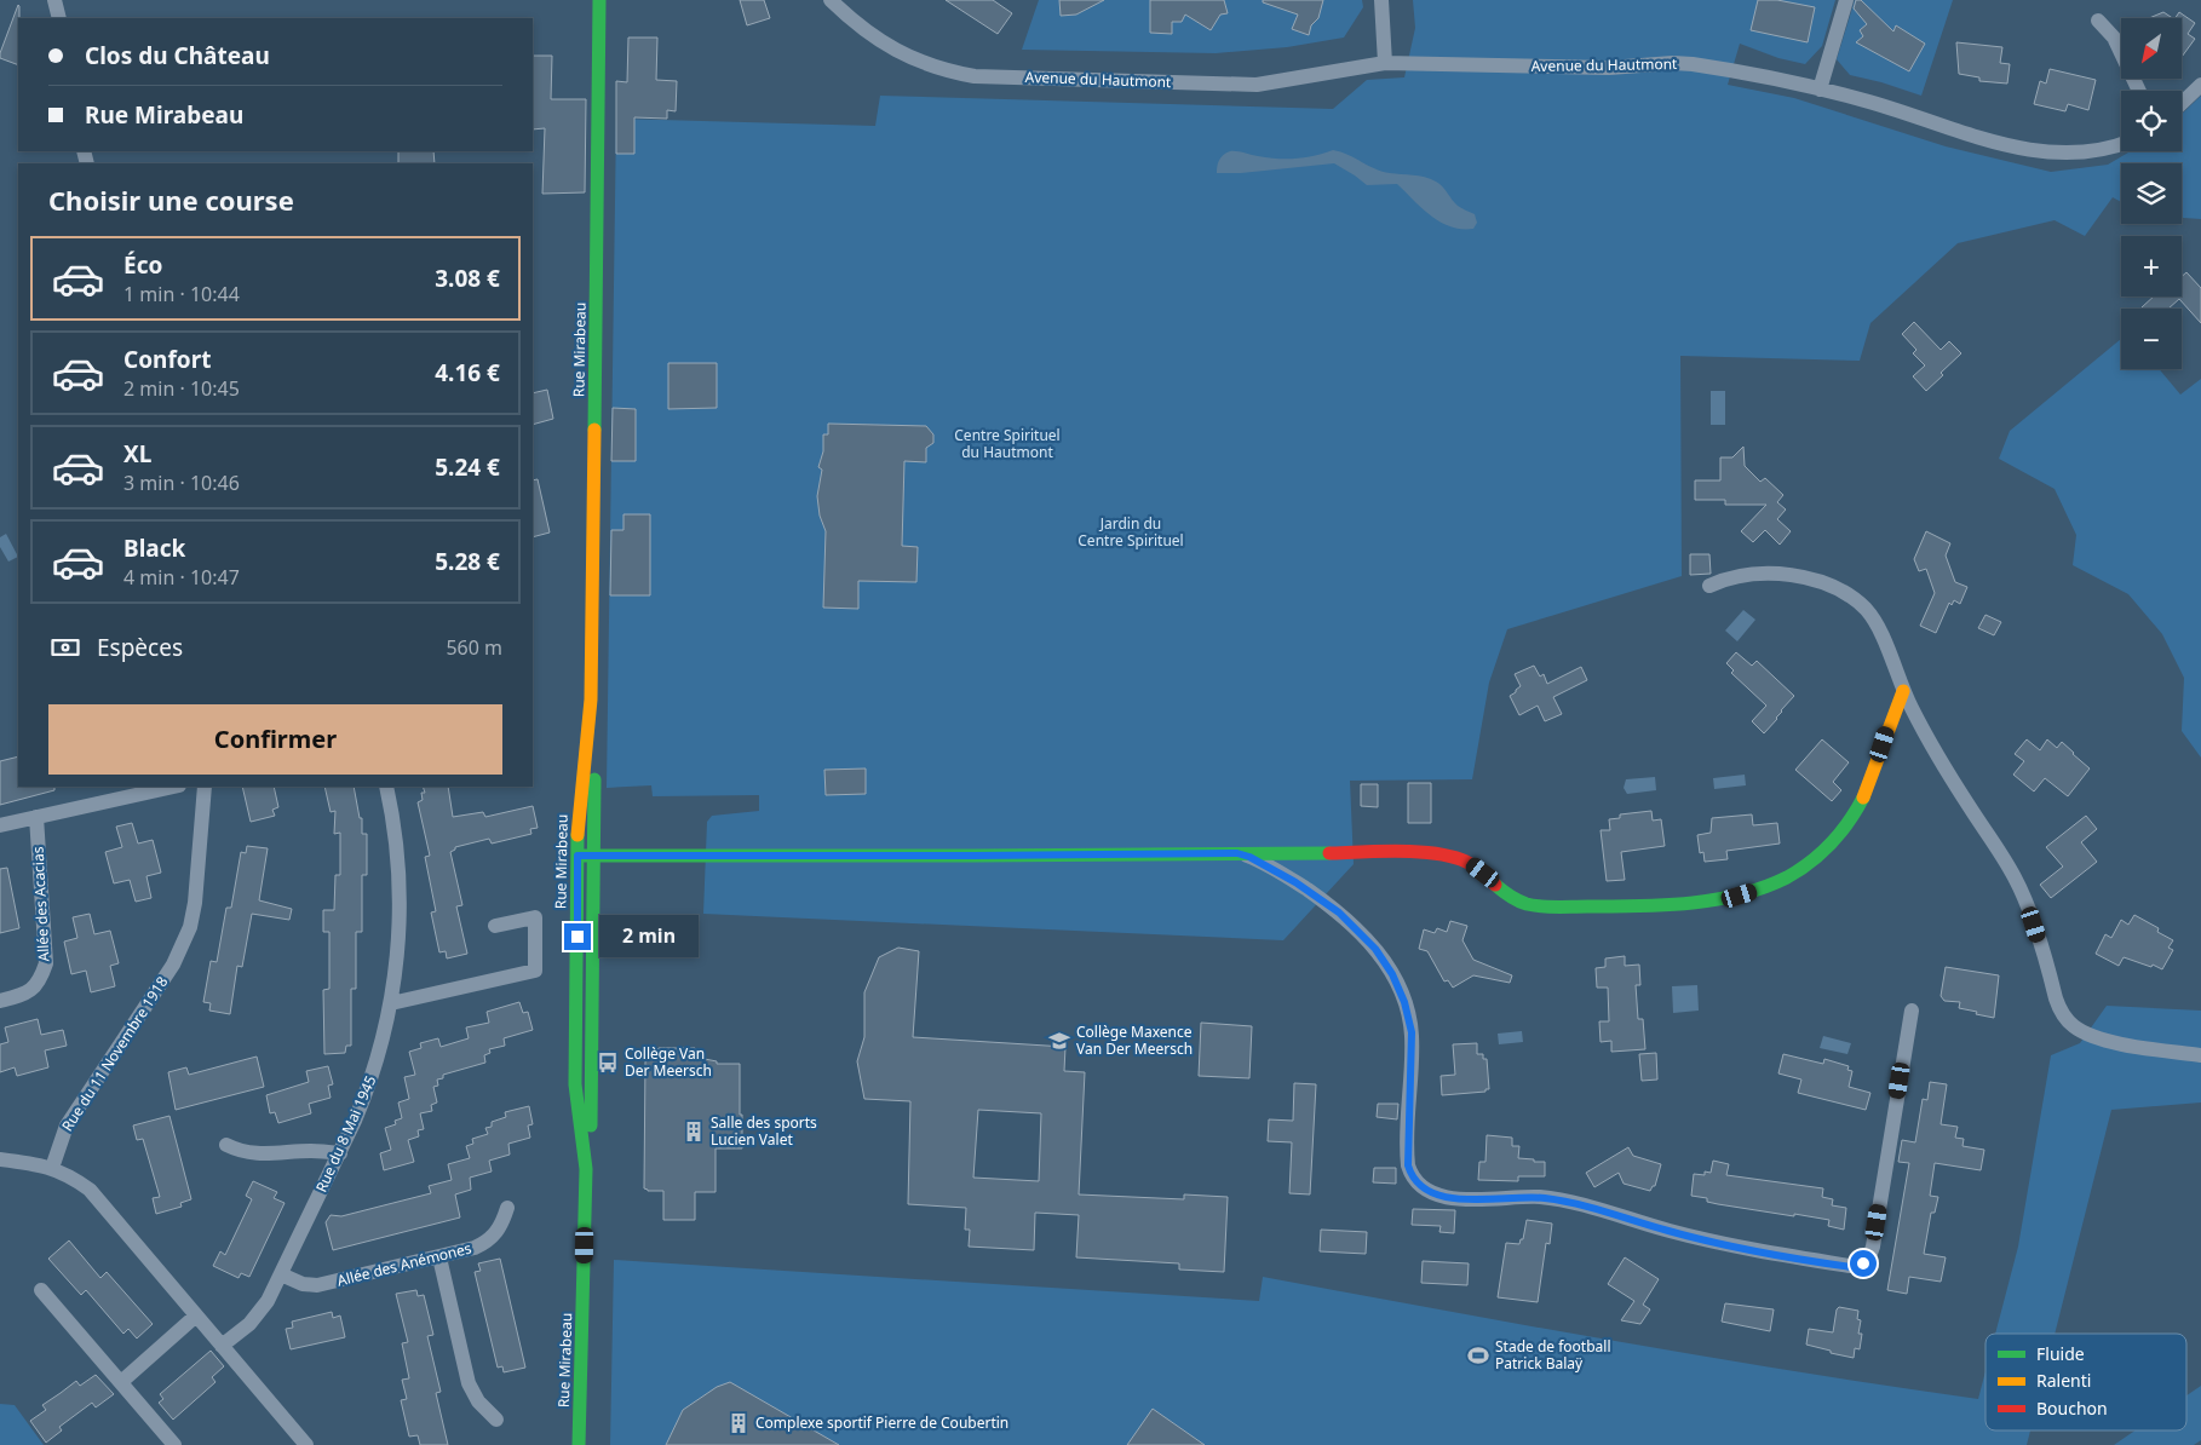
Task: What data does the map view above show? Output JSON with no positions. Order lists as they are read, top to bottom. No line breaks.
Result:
{"streets":{"main road":["Rue Mirabeau"],"street":["Avenue du Hautmont","Allée des Acacias","Rue du 11 Novembre 1918","Rue du 8 Mai 1945","Allée des Anémones"]},"crossings":[["Rue du 8 Mai 1945","Allée des Anémones"]],"parks":["Centre Spirituel du Hautmont","Jardin du Centre Spirituel"],"places":{"school or university":["Collège Maxence Van Der Meersch"],"bus stop":["Collège Van Der Meersch"],"building":["Salle des sports Lucien Valet","Complexe sportif Pierre de Coubertin"],"sports":["Stade de football Patrick Balaÿ"]},"legend":["Fluide","Ralenti","Bouchon"],"north":"bottom left","page":{"map_buttons":["+","−"],"banner":["Clos du Château","Rue Mirabeau"],"heading":"Choisir une course","list":[{"name":"Éco","note":"1 min · 10:44","value":"3.08 €"},{"name":"Confort","note":"2 min · 10:45","value":"4.16 €"},{"name":"XL","note":"3 min · 10:46","value":"5.24 €"},{"name":"Black","note":"4 min · 10:47","value":"5.28 €"}],"pay":["Espèces","560 m"],"buttons":"Confirmer","bubble":"2 min"}}
